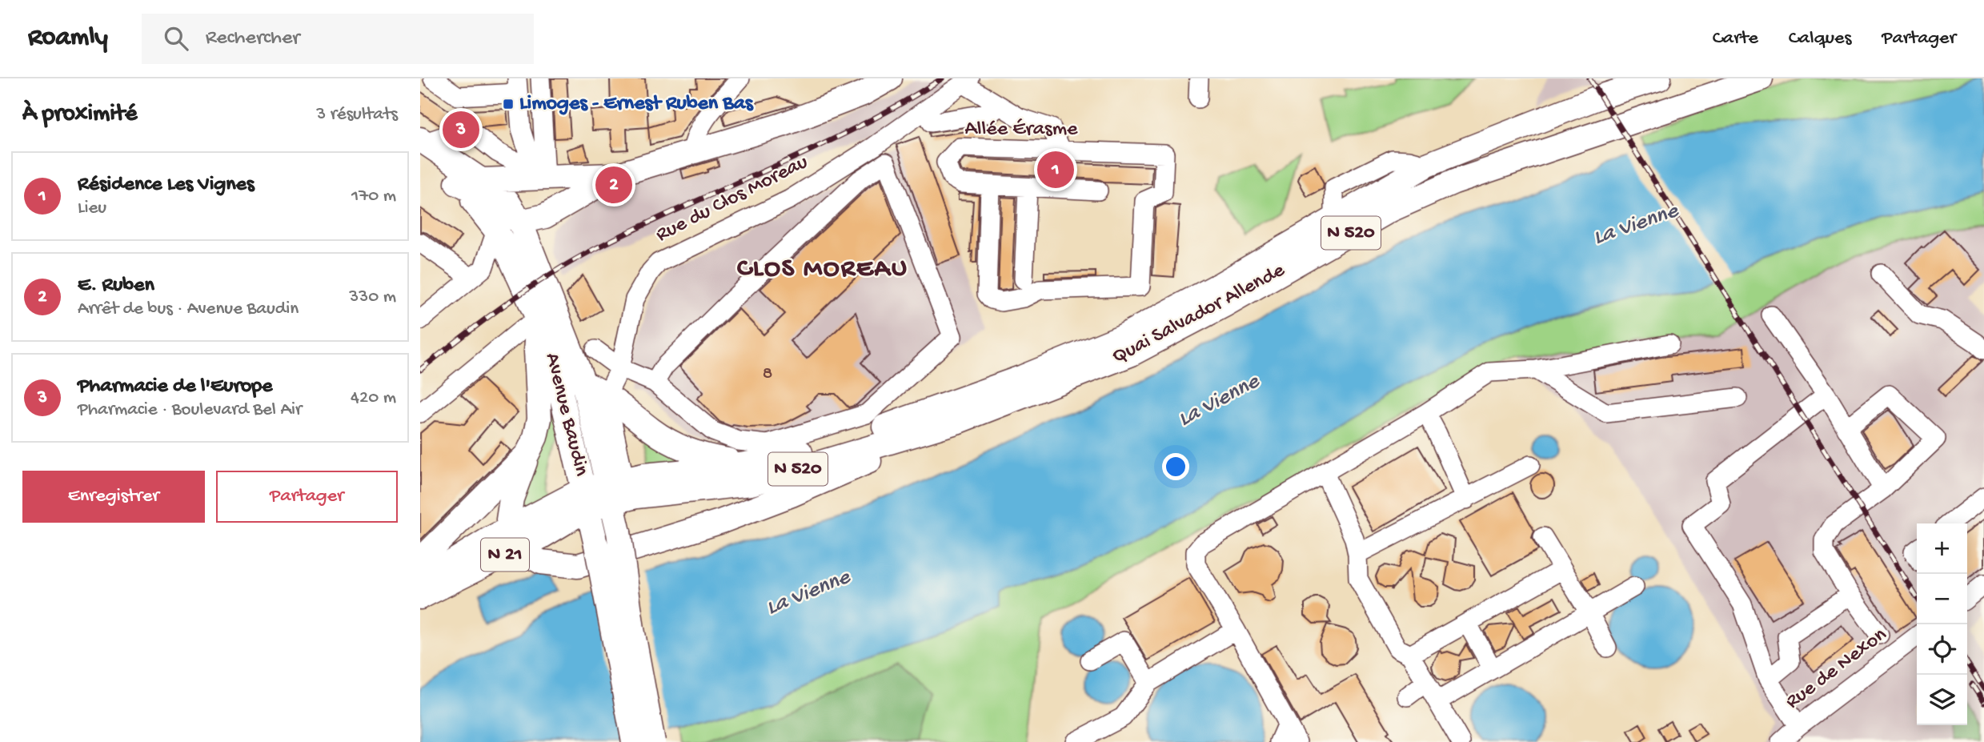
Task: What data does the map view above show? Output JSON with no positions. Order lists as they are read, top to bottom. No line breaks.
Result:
{"streets":{"main road":["N 520","Quai Salvador Allende","Avenue Baudin","N 21"],"street":["Allée Érasme","Rue du Clos Moreau","Rue de Nexon"]},"crossings":[["Quai Salvador Allende","Avenue Baudin"],["Quai Salvador Allende","N 21"],["Avenue Baudin","N 21"]],"districts":["CLOS MOREAU"],"water":["La Vienne"],"places":{"transit":["Limoges - Ernest Ruben Bas"]},"house_numbers":["8"],"page":{"header":"Roamly","search":"Rechercher","nav":["Carte","Calques","Partager"],"heading":["À proximité","3 résultats"],"pins":["3","1","2"],"list":[{"mark":"1","name":"Résidence Les Vignes","note":"Lieu","value":"170 m"},{"mark":"2","name":"E. Ruben","note":"Arrêt de bus · Avenue Baudin","value":"330 m"},{"mark":"3","name":"Pharmacie de l'Europe","note":"Pharmacie · Boulevard Bel Air","value":"420 m"}],"buttons":["Enregistrer","Partager"],"map_buttons":["+","−"]}}
